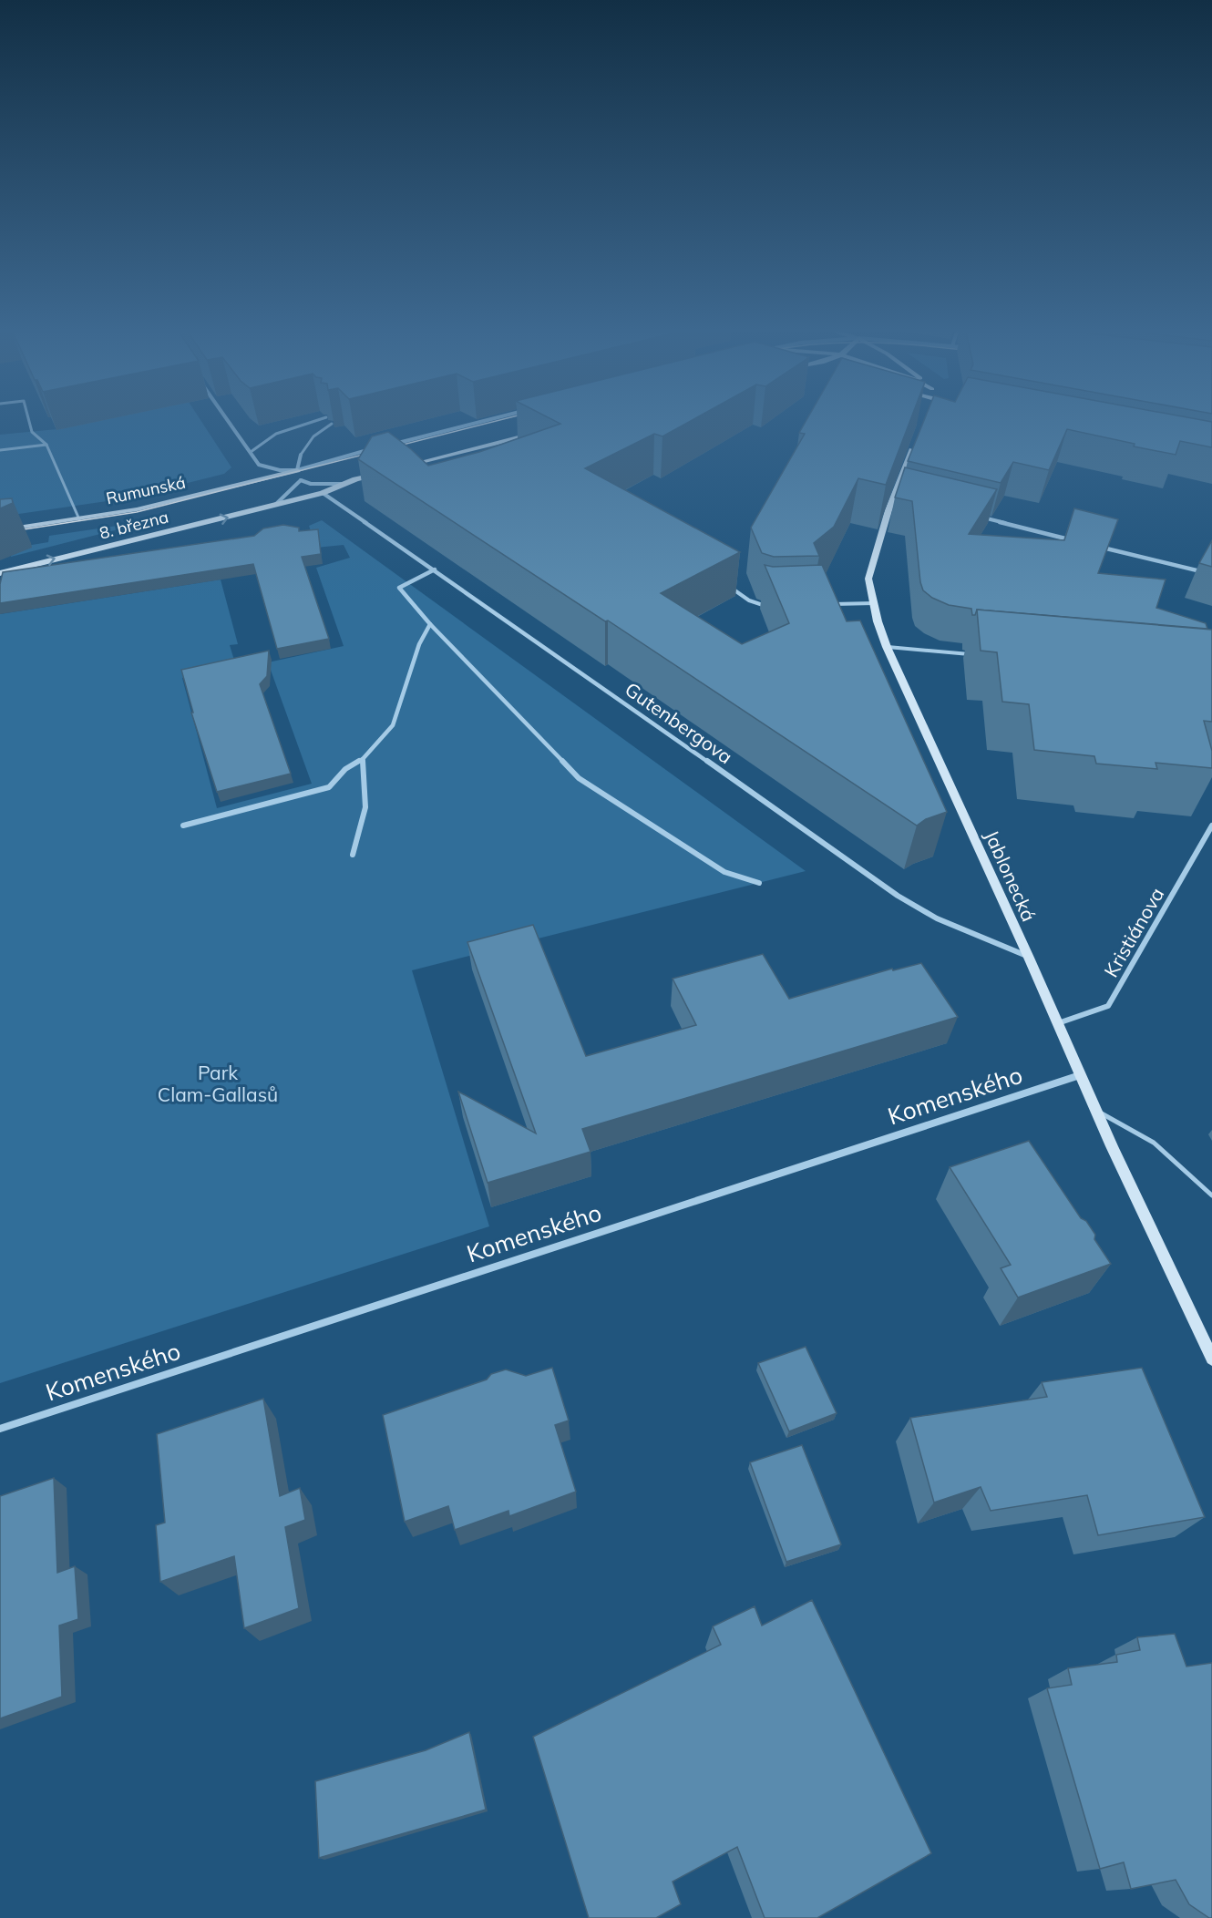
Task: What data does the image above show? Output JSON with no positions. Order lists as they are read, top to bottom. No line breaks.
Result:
{"streets":{"main road":["Rumunská","8. března","Jablonecká"],"street":["Gutenbergova","Kristiánova","Komenského"]},"crossings":[["8. března","Gutenbergova"],["Gutenbergova","Jablonecká"],["Jablonecká","Kristiánova"],["Jablonecká","Komenského"]],"one_way":["8. března"],"parks":["Park Clam-Gallasů"]}
